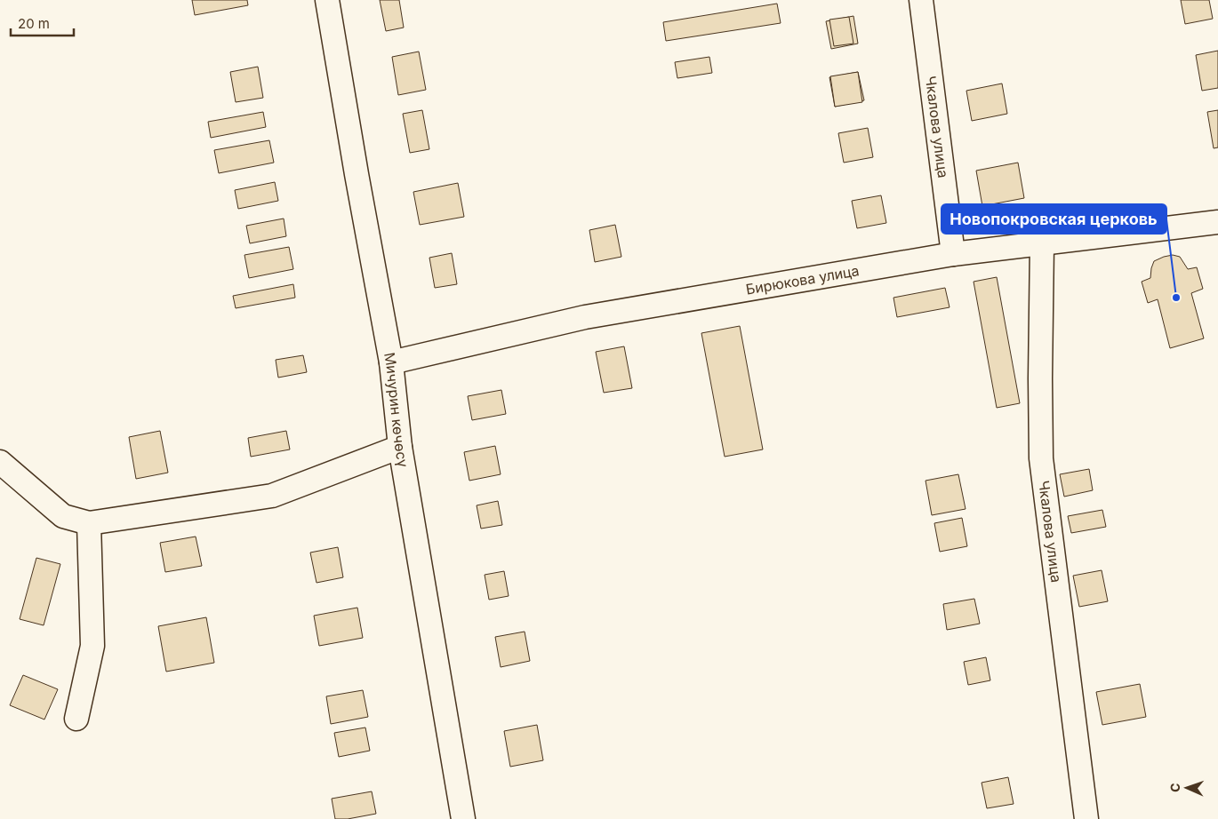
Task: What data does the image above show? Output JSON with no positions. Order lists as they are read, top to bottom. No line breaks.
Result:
{"streets":{"street":["Чкалова улица","Бирюкова улица","Мичурин көчөсү"]},"crossings":[["Чкалова улица","Бирюкова улица"],["Бирюкова улица","Мичурин көчөсү"]],"places":["Новопокровская церковь"],"scale_bar":"20 m","north":"left"}
